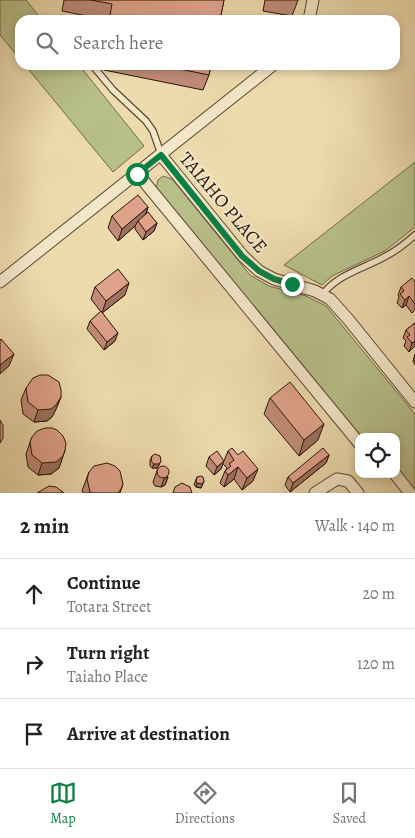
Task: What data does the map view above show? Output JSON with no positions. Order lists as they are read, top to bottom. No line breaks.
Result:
{"streets":{"street":["TAIAHO PLACE"]},"page":{"search":"Search here","heading":["2 min","Walk · 140 m"],"list":[["Continue","Totara Street","20 m"],["Turn right","Taiaho Place","120 m"],"Arrive at destination"],"nav":["Map","Directions","Saved"]}}
